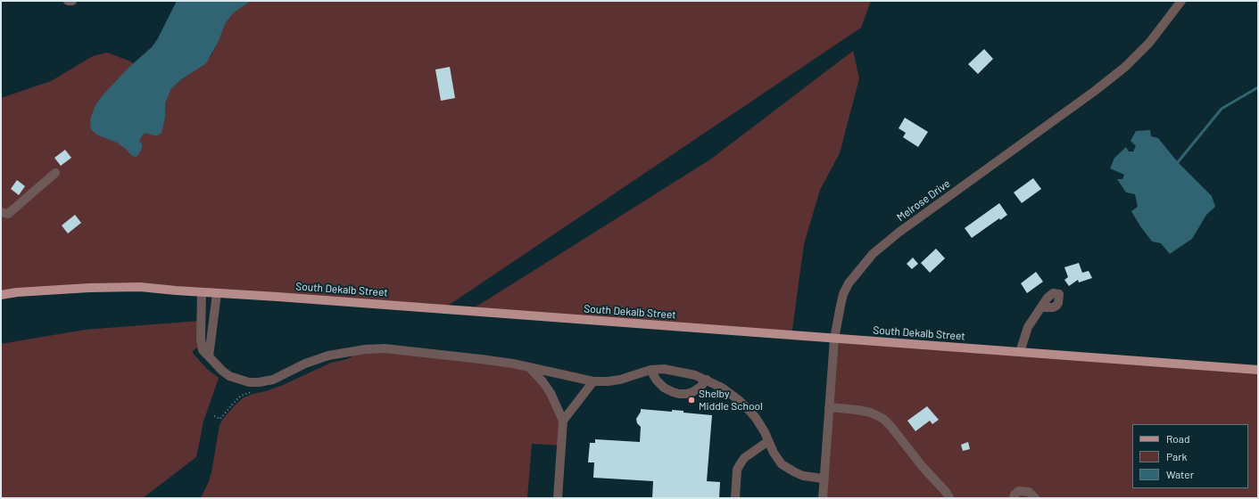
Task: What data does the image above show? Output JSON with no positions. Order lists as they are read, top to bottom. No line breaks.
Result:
{"streets":{"main road":["South Dekalb Street"],"street":["Melrose Drive"]},"crossings":[["Melrose Drive","South Dekalb Street"]],"places":["Shelby Middle School"],"legend":["Road","Park","Water"]}
